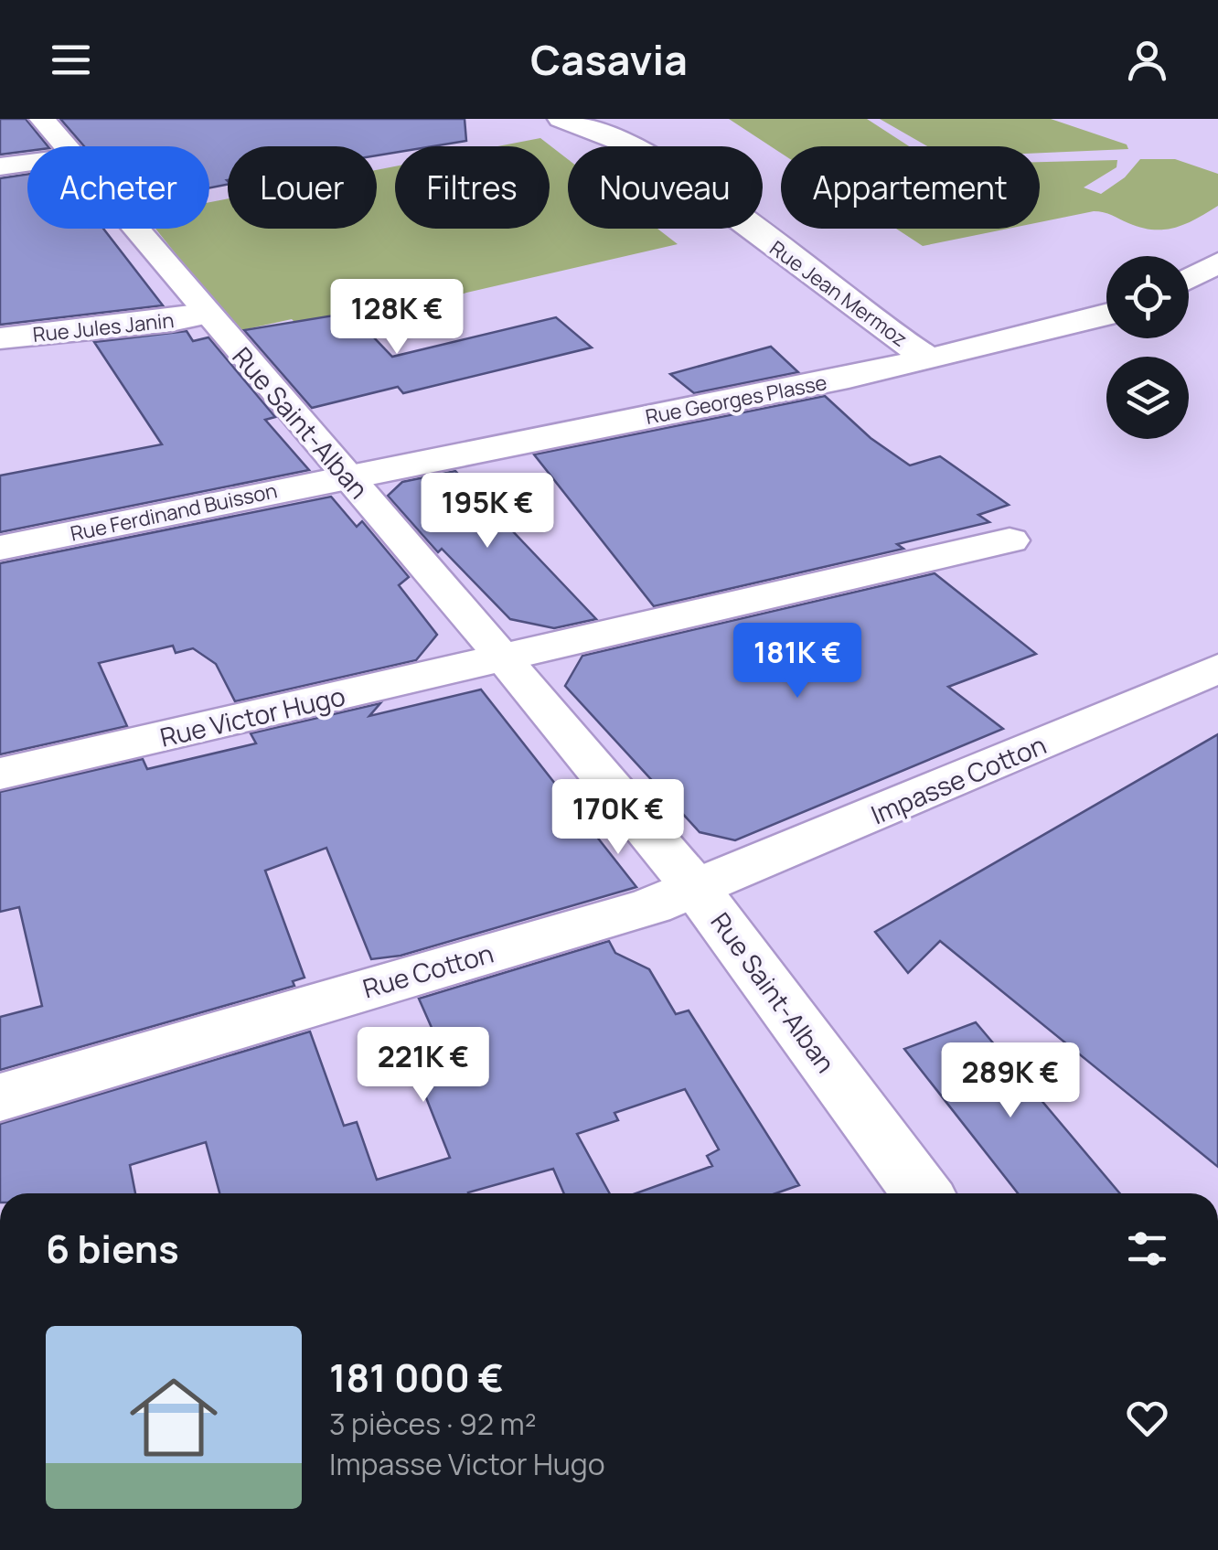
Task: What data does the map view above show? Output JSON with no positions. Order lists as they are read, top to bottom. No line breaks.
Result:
{"streets":{"street":["Rue Jean Mermoz","Rue Jules Janin","Rue Georges Plasse","Rue Saint-Alban","Rue Ferdinand Buisson","Rue Victor Hugo","Impasse Cotton","Rue Cotton"]},"crossings":[["Rue Jean Mermoz","Rue Georges Plasse"],["Rue Jules Janin","Rue Saint-Alban"],["Rue Georges Plasse","Rue Saint-Alban"],["Rue Georges Plasse","Rue Ferdinand Buisson"],["Rue Saint-Alban","Rue Ferdinand Buisson"],["Rue Saint-Alban","Rue Victor Hugo"],["Rue Saint-Alban","Impasse Cotton"],["Rue Saint-Alban","Rue Cotton"],["Impasse Cotton","Rue Cotton"]],"page":{"header":"Casavia","chip":["Acheter","Louer","Filtres","Nouveau","Appartement"],"price":["128K €","195K €","181K €","170K €","221K €","289K €"],"heading":"6 biens","list":[{"name":"181 000 €","note":"3 pièces · 92 m² · Impasse Victor Hugo"}]}}
